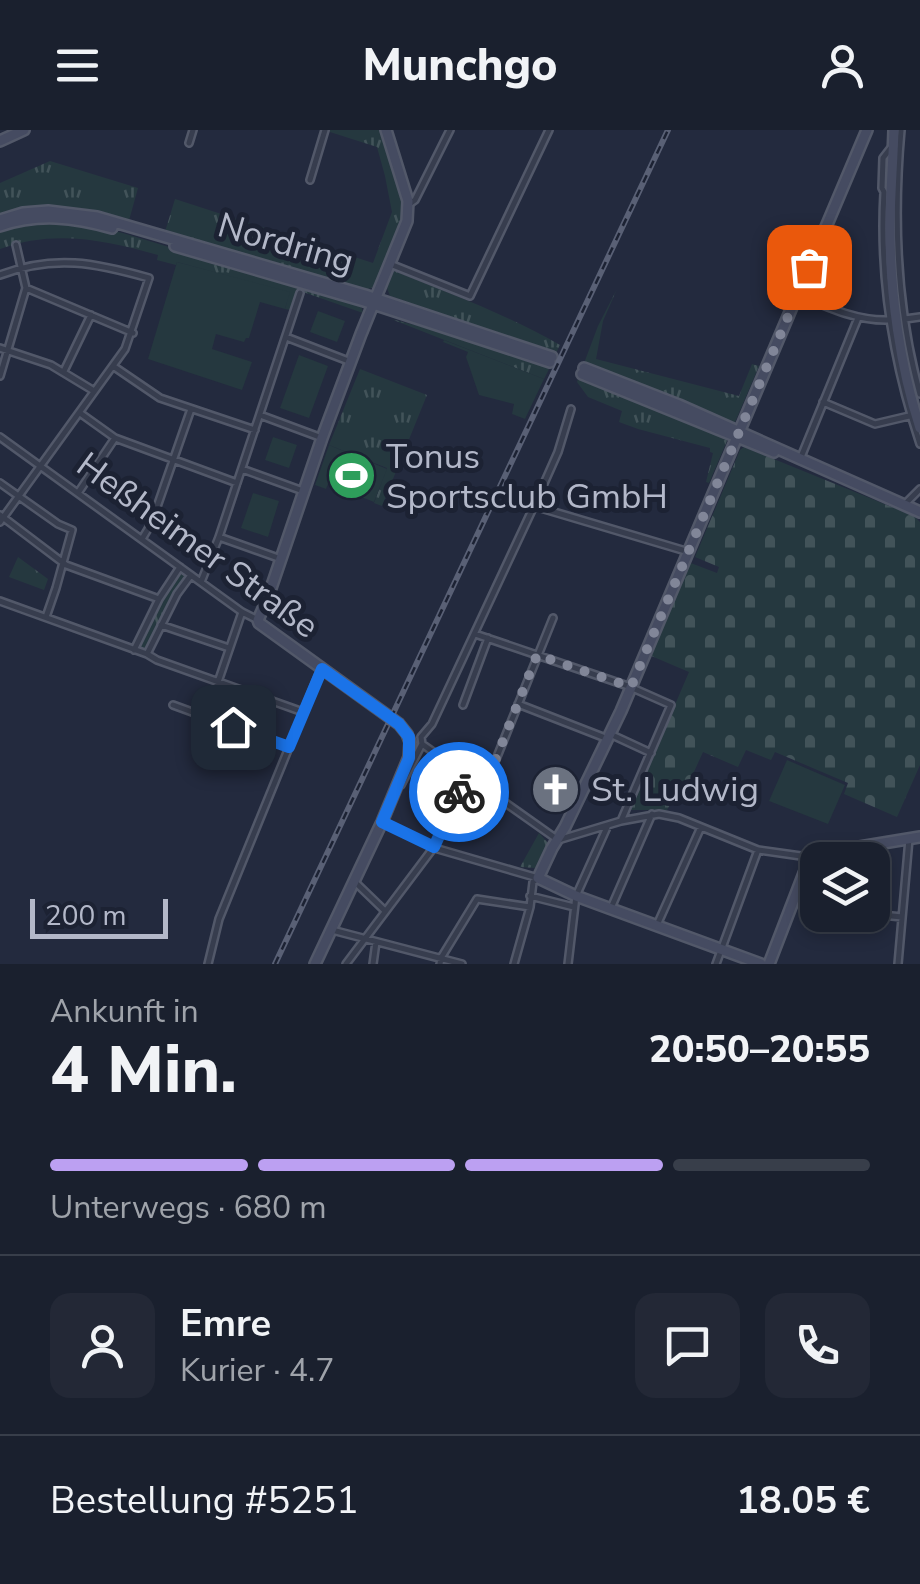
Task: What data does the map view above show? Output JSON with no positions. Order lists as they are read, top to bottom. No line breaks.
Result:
{"streets":{"street":["Nordring","Heßheimer Straße"]},"places":{"sports":["Tonus Sportsclub GmbH"],"church":["St. Ludwig"]},"scale_bar":"200 m","page":{"header":"Munchgo","scale":"200 m","heading":["4 Min.","Ankunft in","20:50–20:55"],"panel":["Emre","Kurier · 4.7","Bestellung #5251","18.05 €"],"bar":"Unterwegs · 680 m"}}
